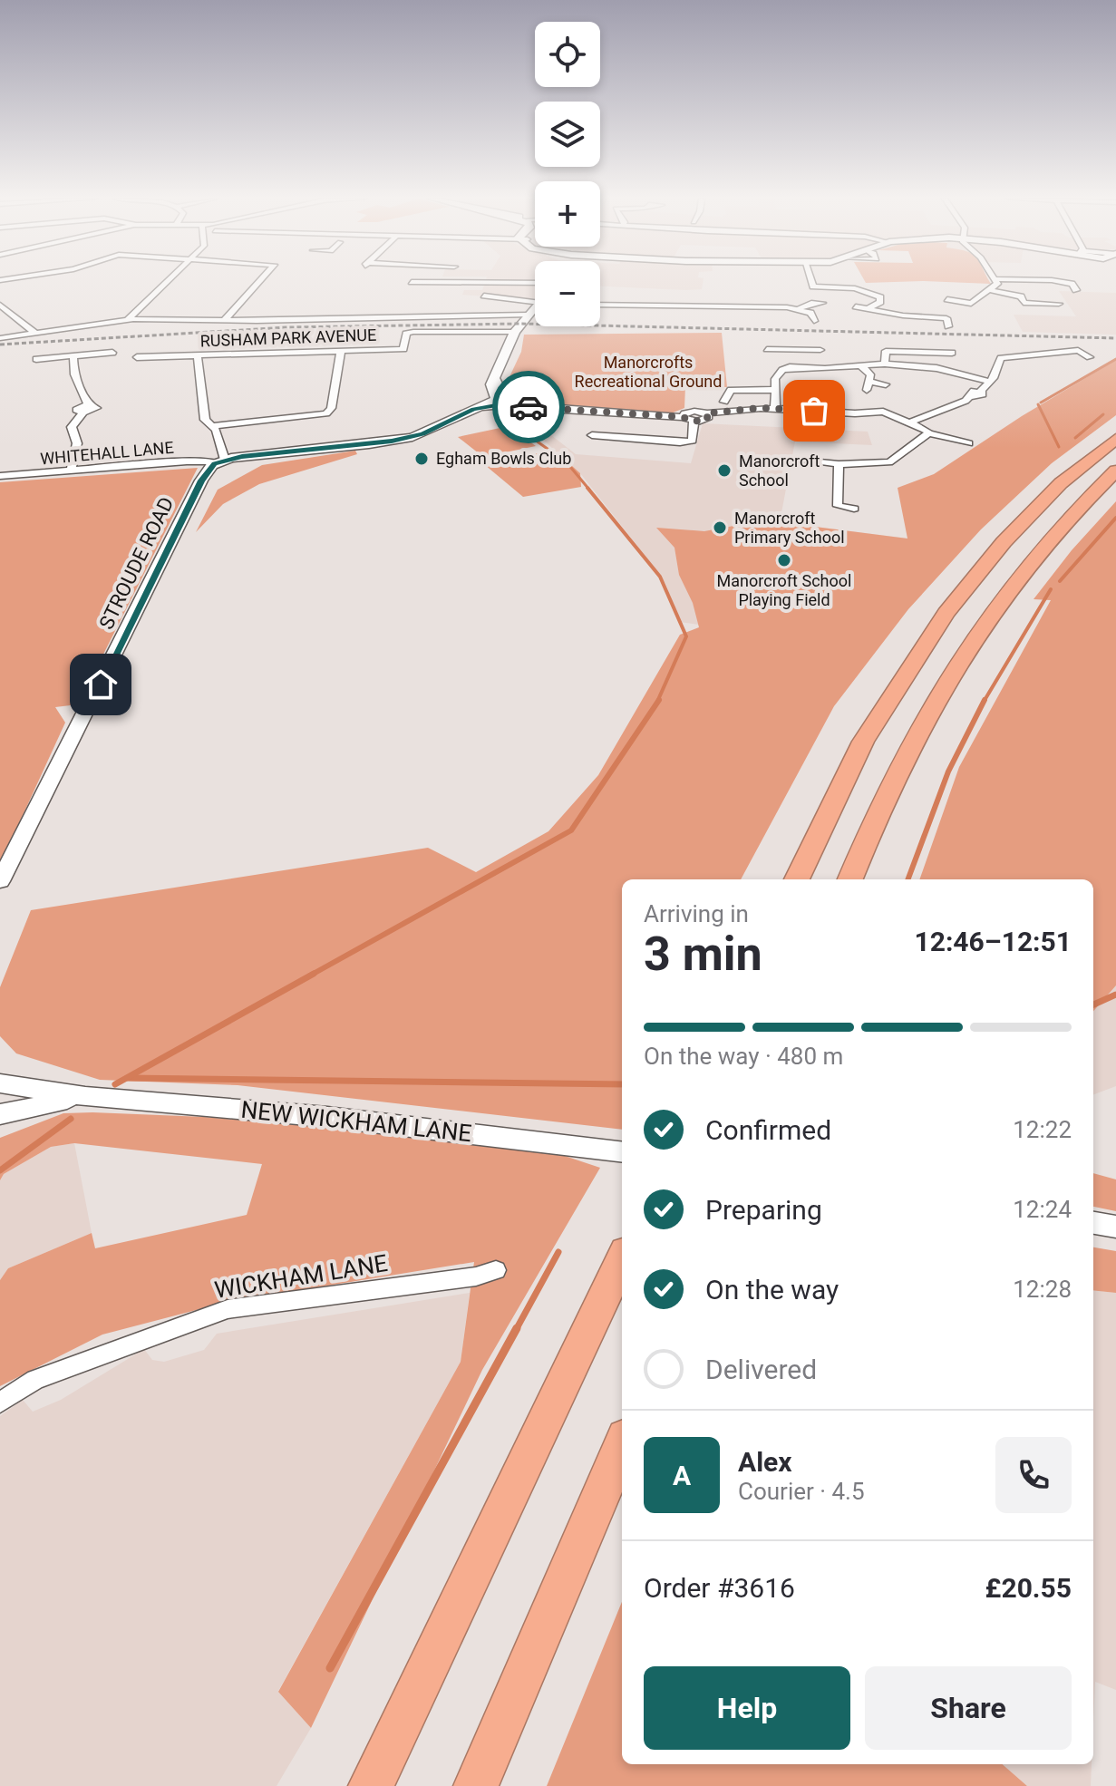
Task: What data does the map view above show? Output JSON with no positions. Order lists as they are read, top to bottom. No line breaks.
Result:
{"streets":{"street":["RUSHAM PARK AVENUE","WHITEHALL LANE","STROUDE ROAD","NEW WICKHAM LANE","WICKHAM LANE"]},"crossings":[["WHITEHALL LANE","STROUDE ROAD"]],"parks":["Manorcrofts Recreational Ground"],"places":["Egham Bowls Club","Manorcroft School","Manorcroft Primary School","Manorcroft School Playing Field"],"page":{"map_buttons":["+","−"],"heading":["3 min","Arriving in","12:46–12:51"],"panel":["Alex","Courier · 4.5","Order #3616","£20.55"],"bar":"On the way · 480 m","list":[["Confirmed","12:22"],["Preparing","12:24"],["On the way","12:28"],"Delivered"],"round":"A","buttons":["Help","Share"]}}
